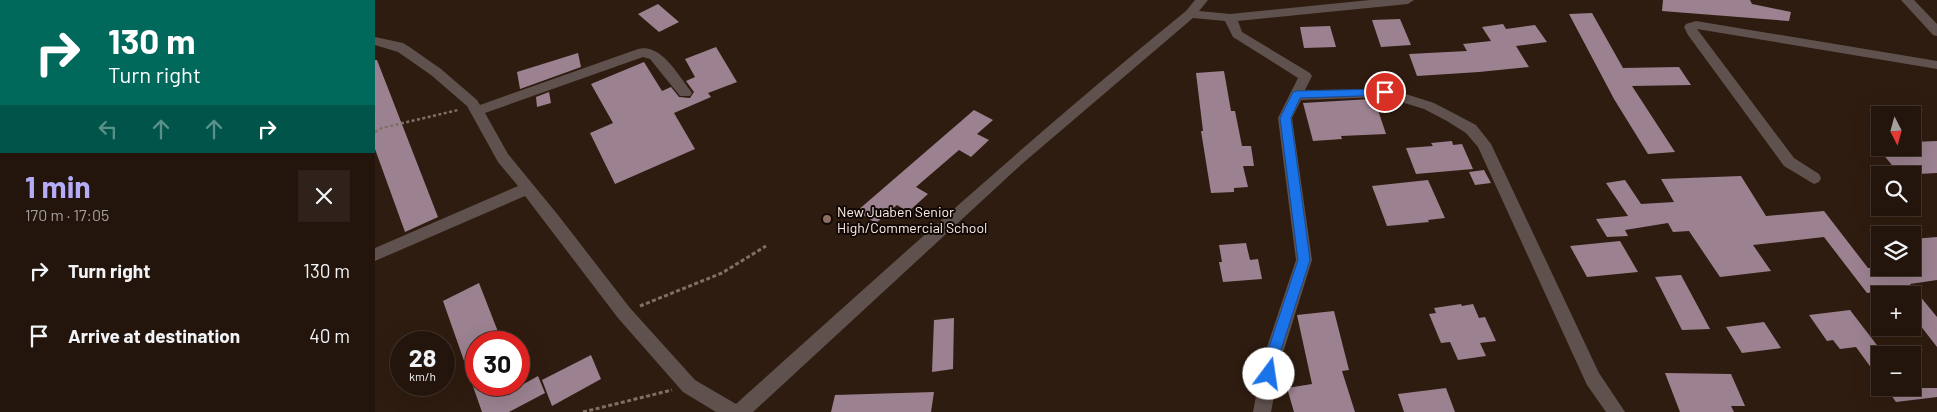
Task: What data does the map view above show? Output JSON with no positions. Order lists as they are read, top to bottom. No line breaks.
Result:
{"places":["New Juaben Senior High/Commercial School"],"north":"bottom","page":{"turn":["130 m","Turn right"],"map_buttons":["+","−"],"heading":["1 min","170 m · 17:05"],"list":[{"name":"Turn right","value":"130 m"},{"name":"Arrive at destination","value":"40 m"}],"speed":"28 km/h","limit":"30"}}
